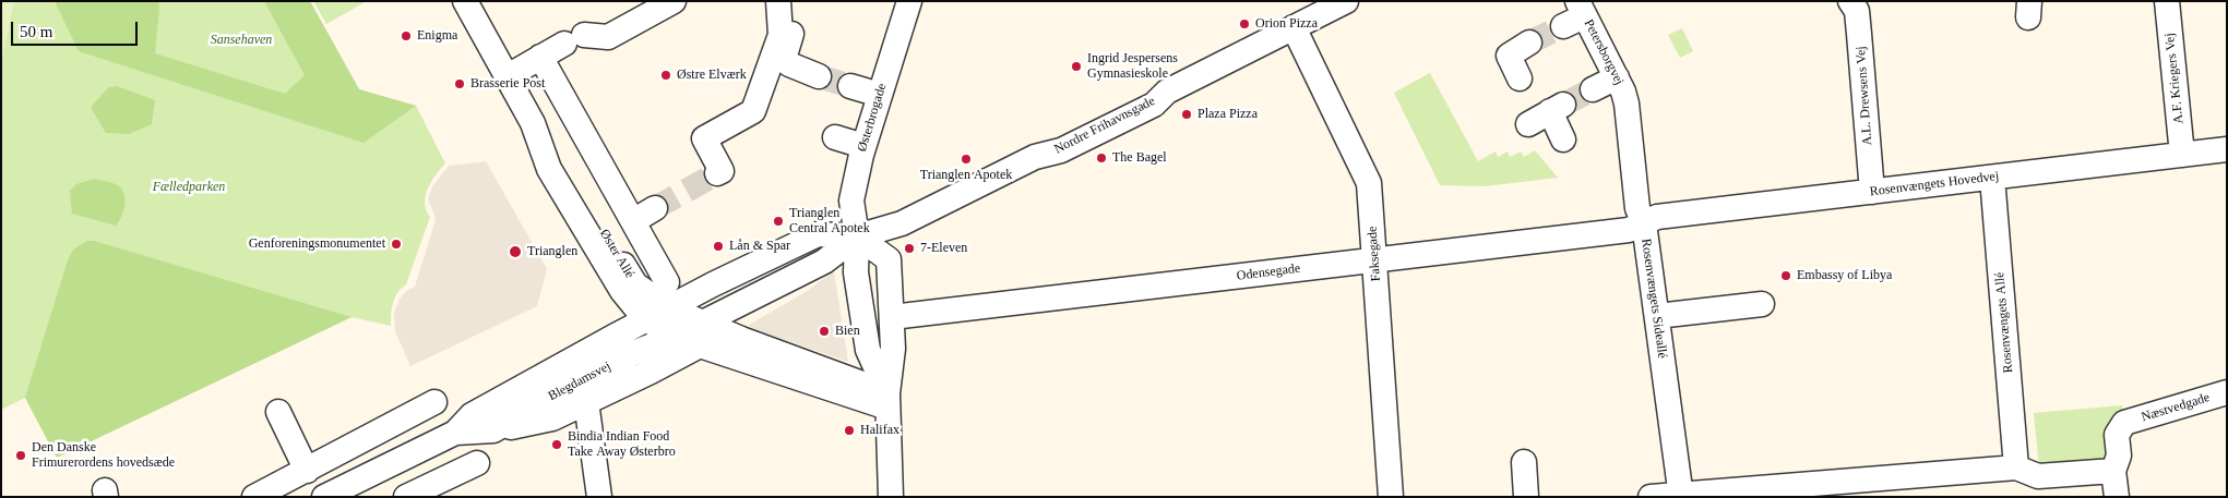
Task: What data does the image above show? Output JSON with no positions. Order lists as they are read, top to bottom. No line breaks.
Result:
{"streets":{"street":["Petersborgvej","A.F. Kriegers Vej","A.L. Drewsens Vej","Østerbrogade","Nordre Frihavnsgade","Rosenvængets Hovedvej","Øster Allé","Faksegade","Odensegade","Rosenvængets Sideallé","Rosenvængets Allé","Blegdamsvej","Næstvedgade"]},"crossings":[["Petersborgvej","Rosenvængets Sideallé"],["A.F. Kriegers Vej","Rosenvængets Hovedvej"],["A.L. Drewsens Vej","Rosenvængets Hovedvej"],["Østerbrogade","Nordre Frihavnsgade"],["Nordre Frihavnsgade","Faksegade"],["Rosenvængets Hovedvej","Odensegade"],["Rosenvængets Hovedvej","Rosenvængets Sideallé"],["Rosenvængets Hovedvej","Rosenvængets Allé"],["Øster Allé","Blegdamsvej"],["Faksegade","Odensegade"],["Odensegade","Rosenvængets Sideallé"]],"parks":["Sansehaven","Fælledparken"],"places":["Orion Pizza","Enigma","Ingrid Jespersens Gymnasieskole","Østre Elværk","Brasserie Post","Plaza Pizza","The Bagel","Trianglen Apotek","Trianglen Central Apotek","Genforeningsmonumentet","Lån & Spar","7-Eleven","Trianglen","Embassy of Libya","Bien","Halifax","Bindia Indian Food Take Away Østerbro","Den Danske Frimurerordens hovedsæde"],"scale_bar":"50 m"}
